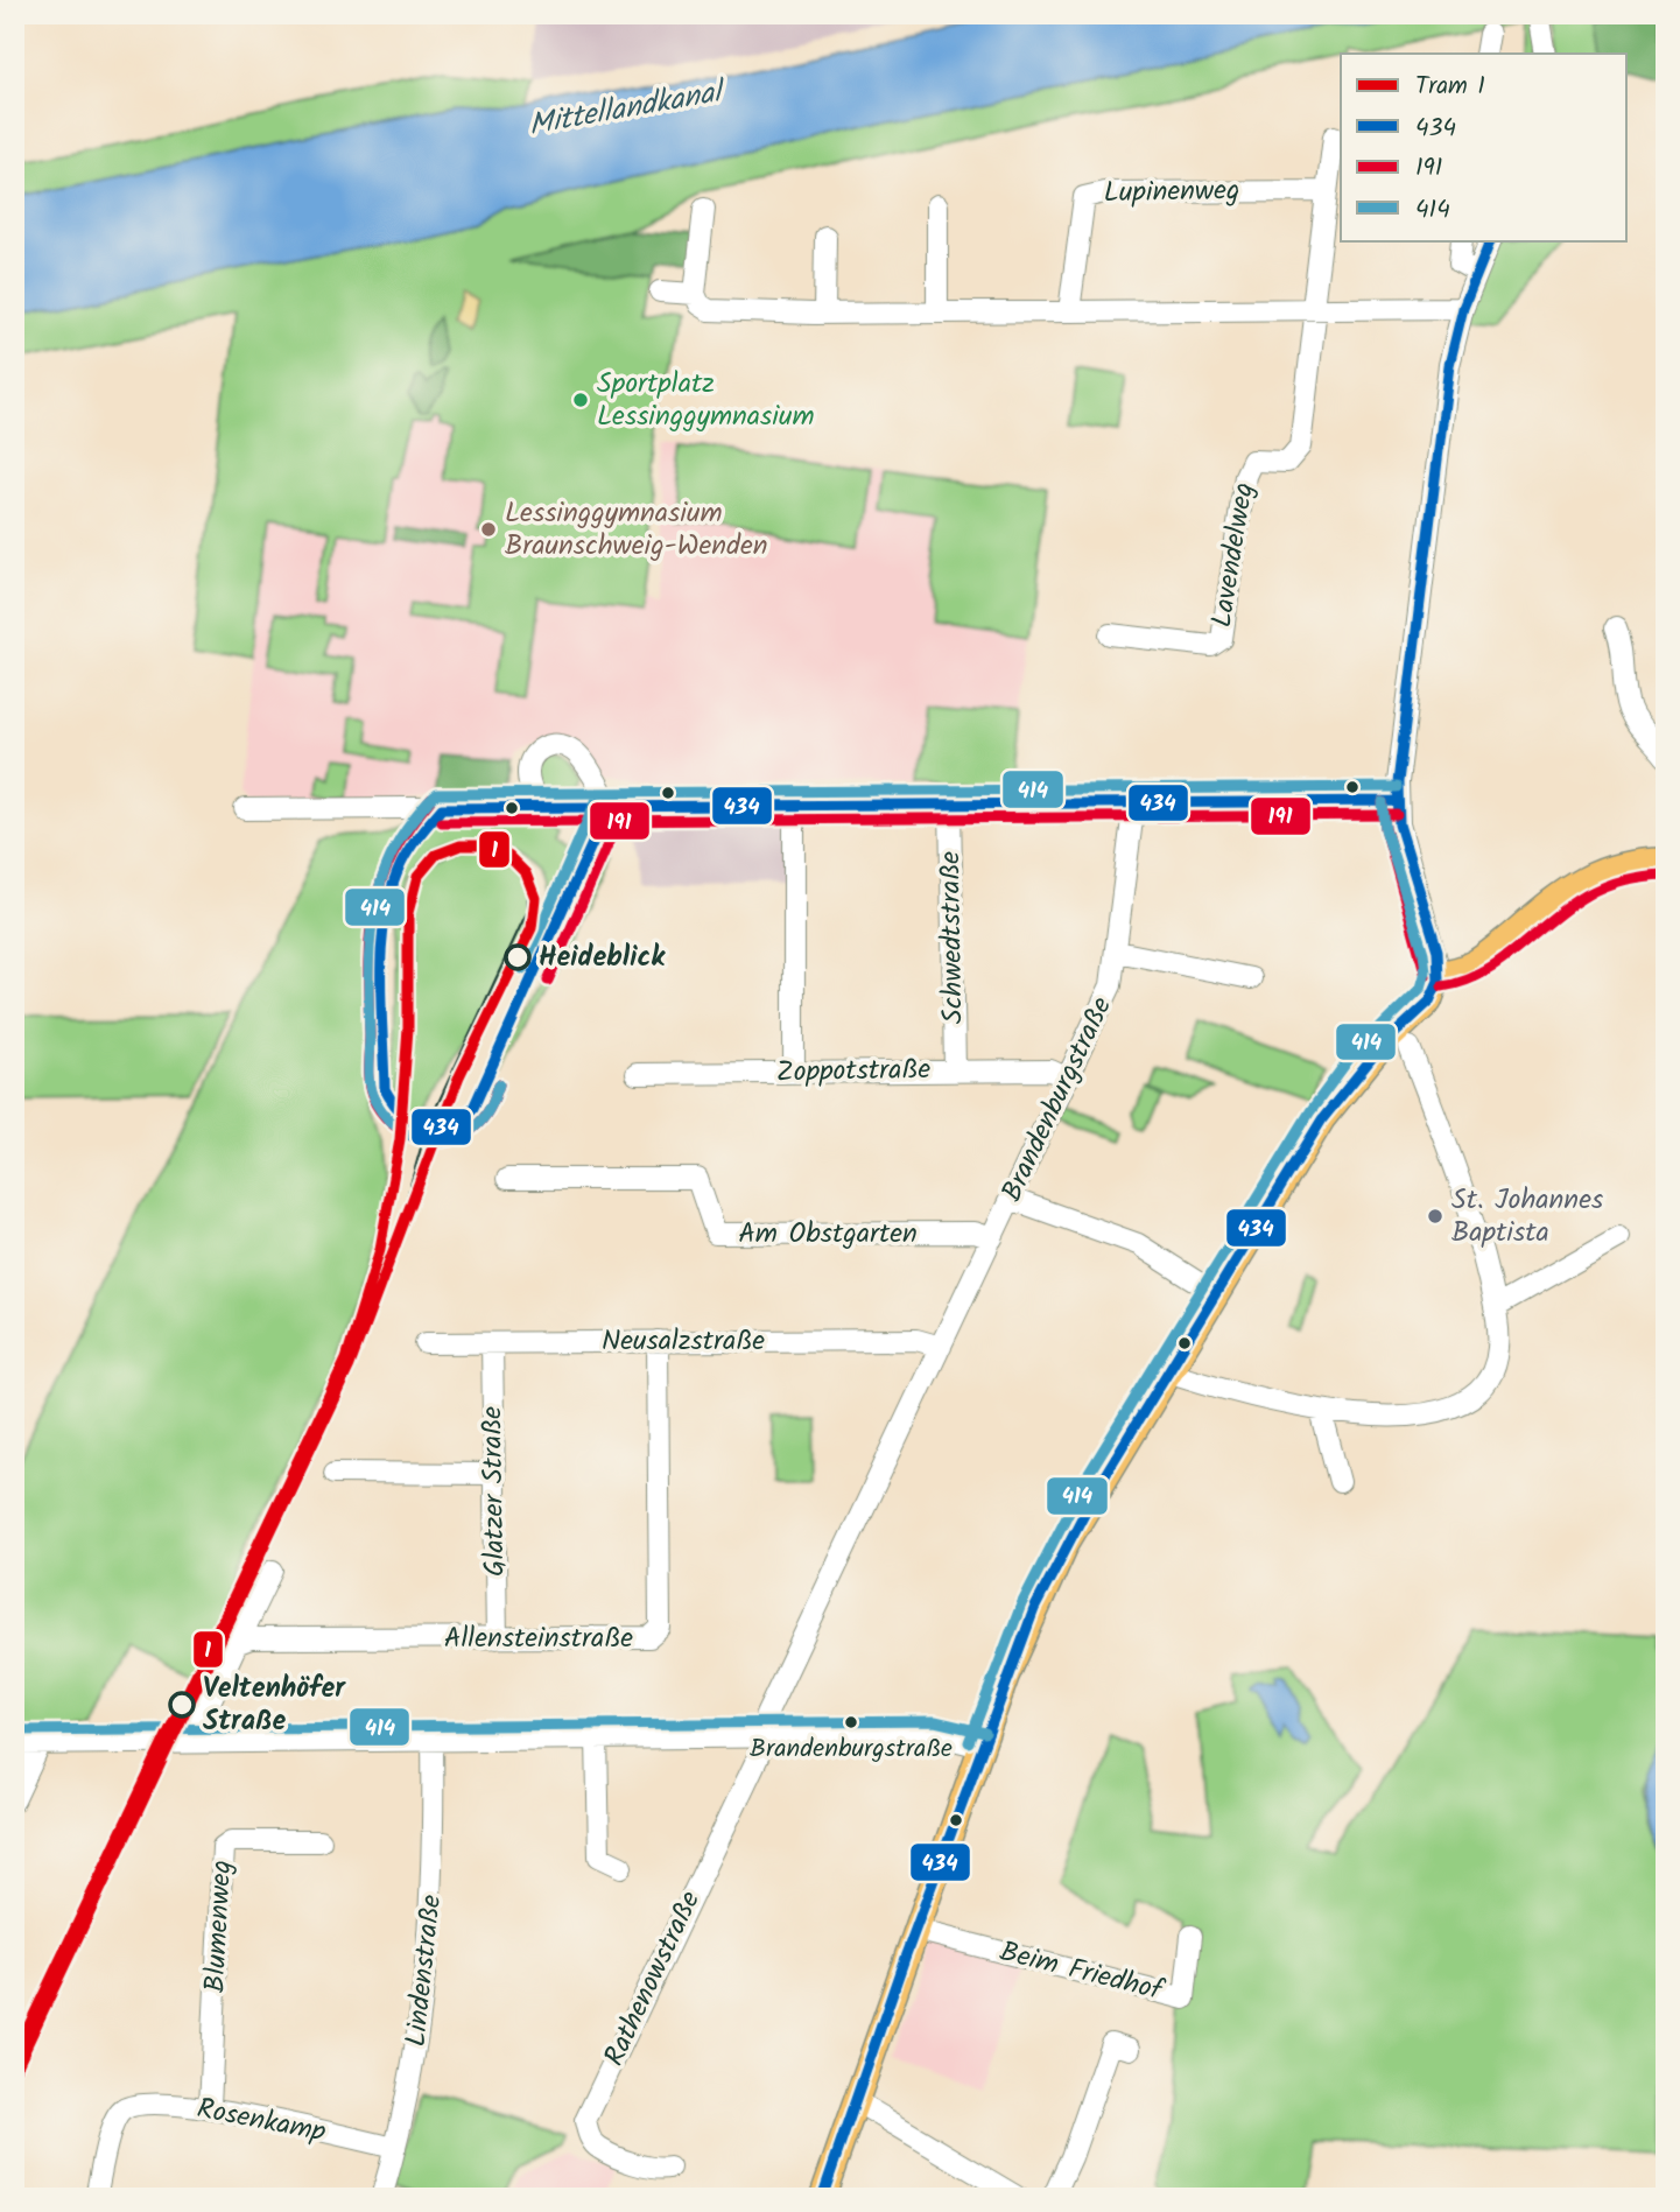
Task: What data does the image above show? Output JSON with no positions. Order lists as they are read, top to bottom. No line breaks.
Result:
{"streets":{"street":["Lupinenweg","Lavendelweg","Schwedtstraße","Zoppotstraße","Brandenburgstraße","Am Obstgarten","Neusalzstraße","Glatzer Straße","Allensteinstraße","Blumenweg","Lindenstraße","Beim Friedhof","Rathenowstraße","Rosenkamp"]},"crossings":[["Schwedtstraße","Zoppotstraße"],["Zoppotstraße","Brandenburgstraße"],["Brandenburgstraße","Am Obstgarten"],["Brandenburgstraße","Neusalzstraße"],["Brandenburgstraße","Rathenowstraße"],["Neusalzstraße","Glatzer Straße"],["Neusalzstraße","Allensteinstraße"],["Glatzer Straße","Allensteinstraße"],["Blumenweg","Rosenkamp"],["Lindenstraße","Rosenkamp"]],"water":["Mittellandkanal"],"places":["Sportplatz Lessinggymnasium","Lessinggymnasium Braunschweig-Wenden","Heideblick","St. Johannes Baptista","Veltenhöfer Straße","Brandenburgstraße"],"lines":["transit line 434","transit line 414","transit line 191","tram line 1"],"legend":["Tram 1","434","191","414"]}
